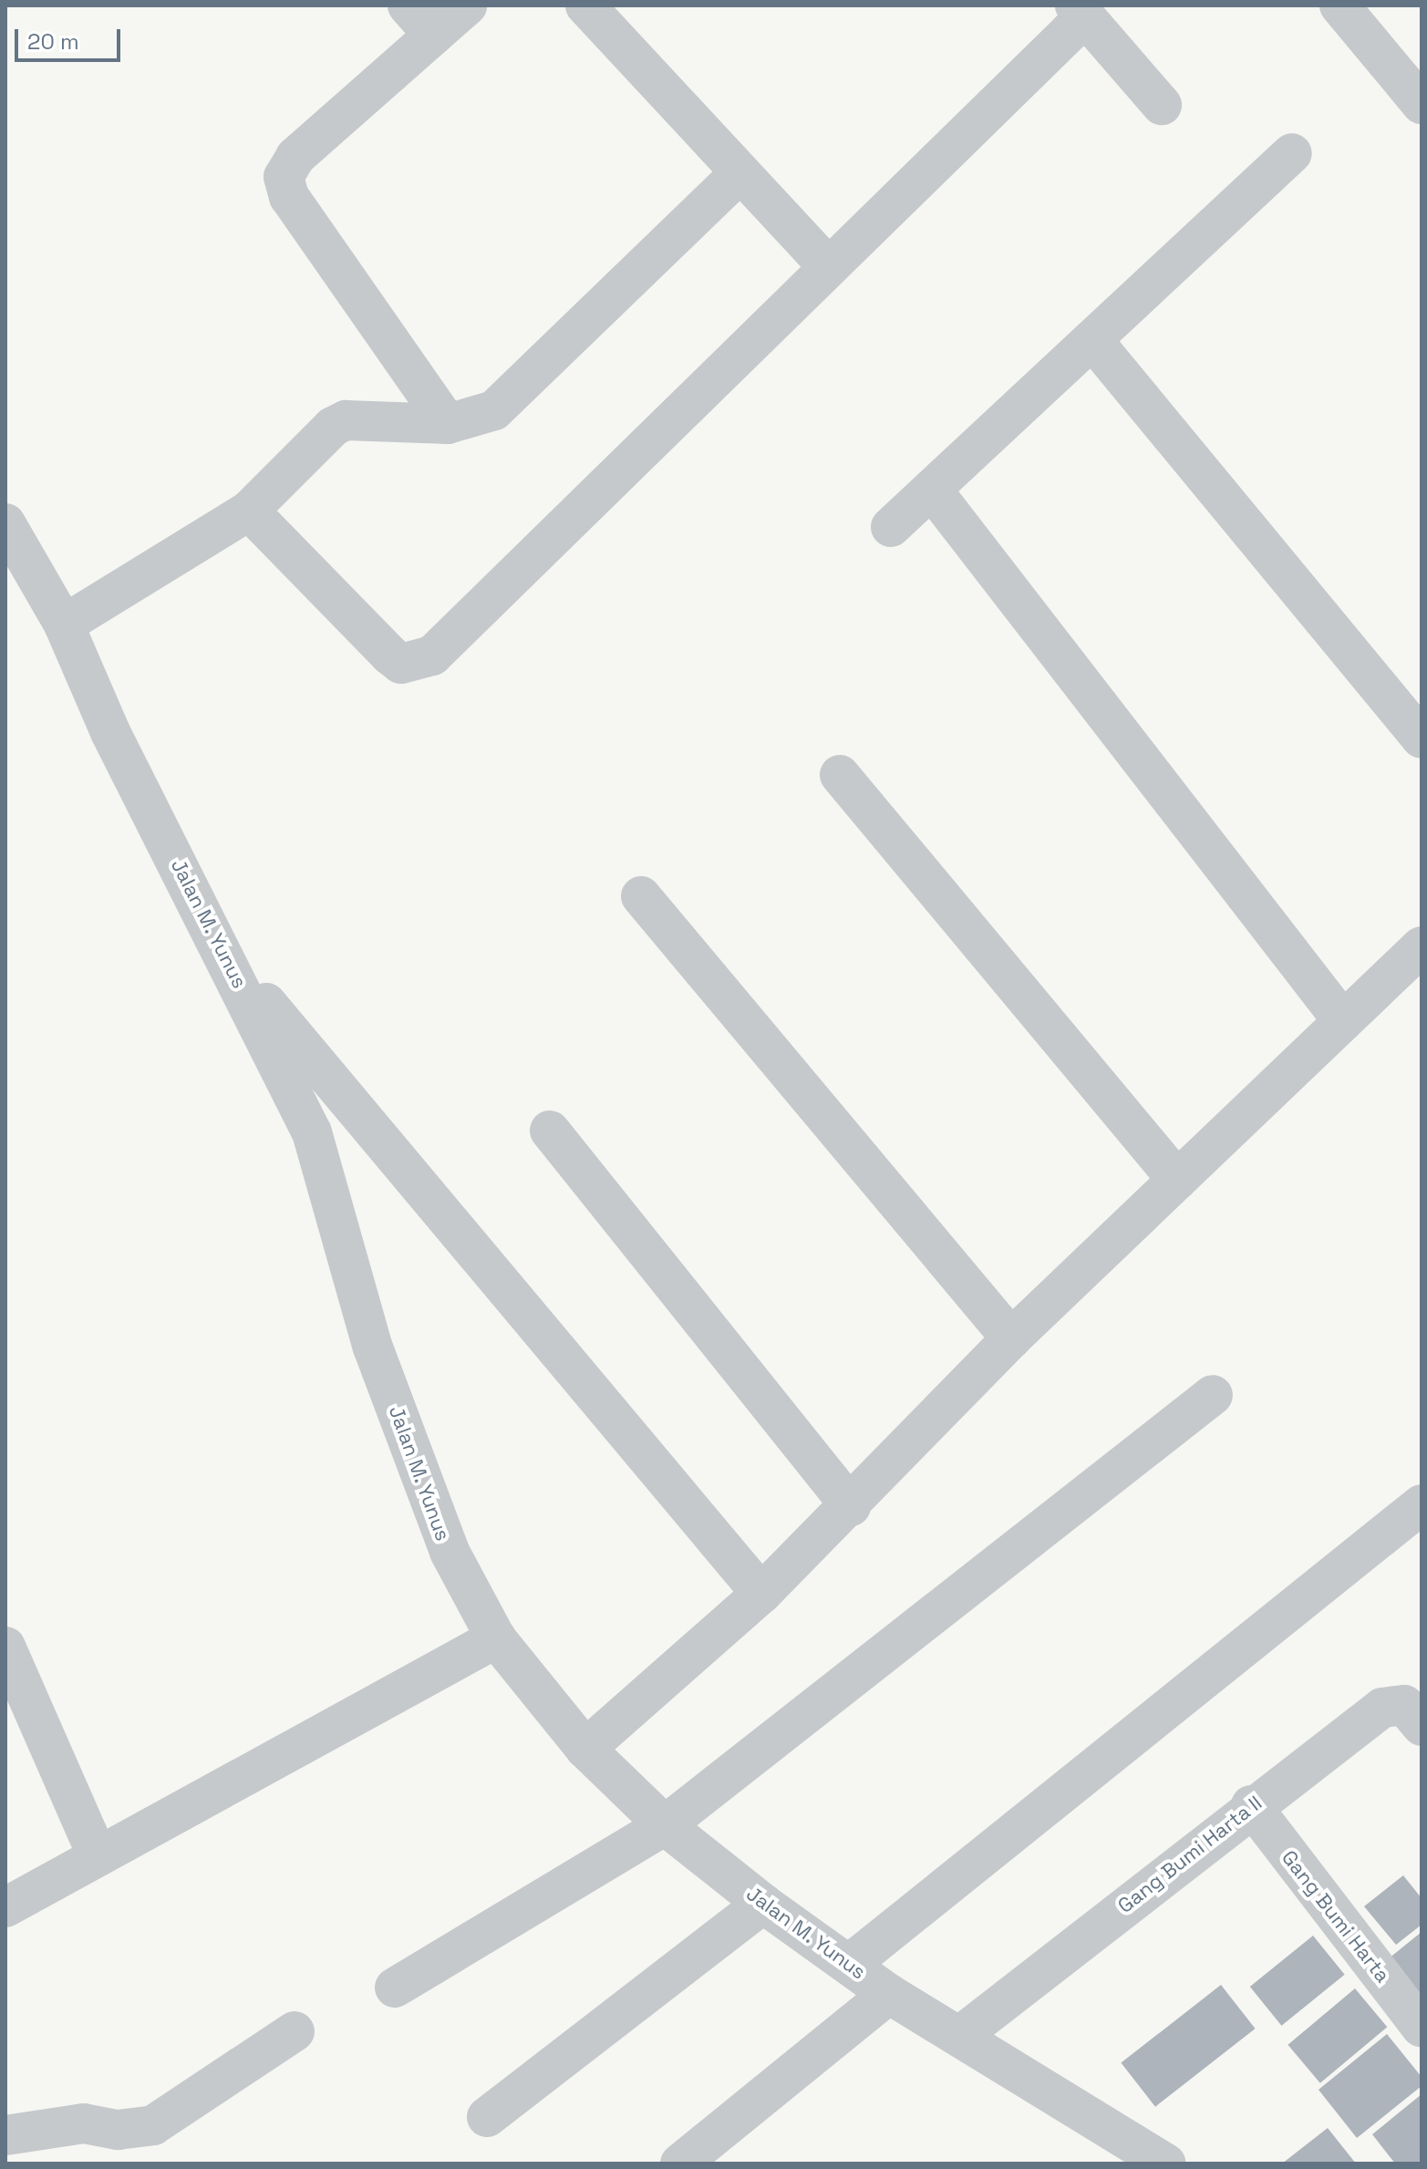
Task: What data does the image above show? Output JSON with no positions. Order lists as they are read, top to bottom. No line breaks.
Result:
{"streets":{"street":["Jalan M. Yunus","Gang Bumi Harta II","Gang Bumi Harta"]},"crossings":[["Jalan M. Yunus","Gang Bumi Harta II"],["Gang Bumi Harta II","Gang Bumi Harta"]],"scale_bar":"20 m"}
